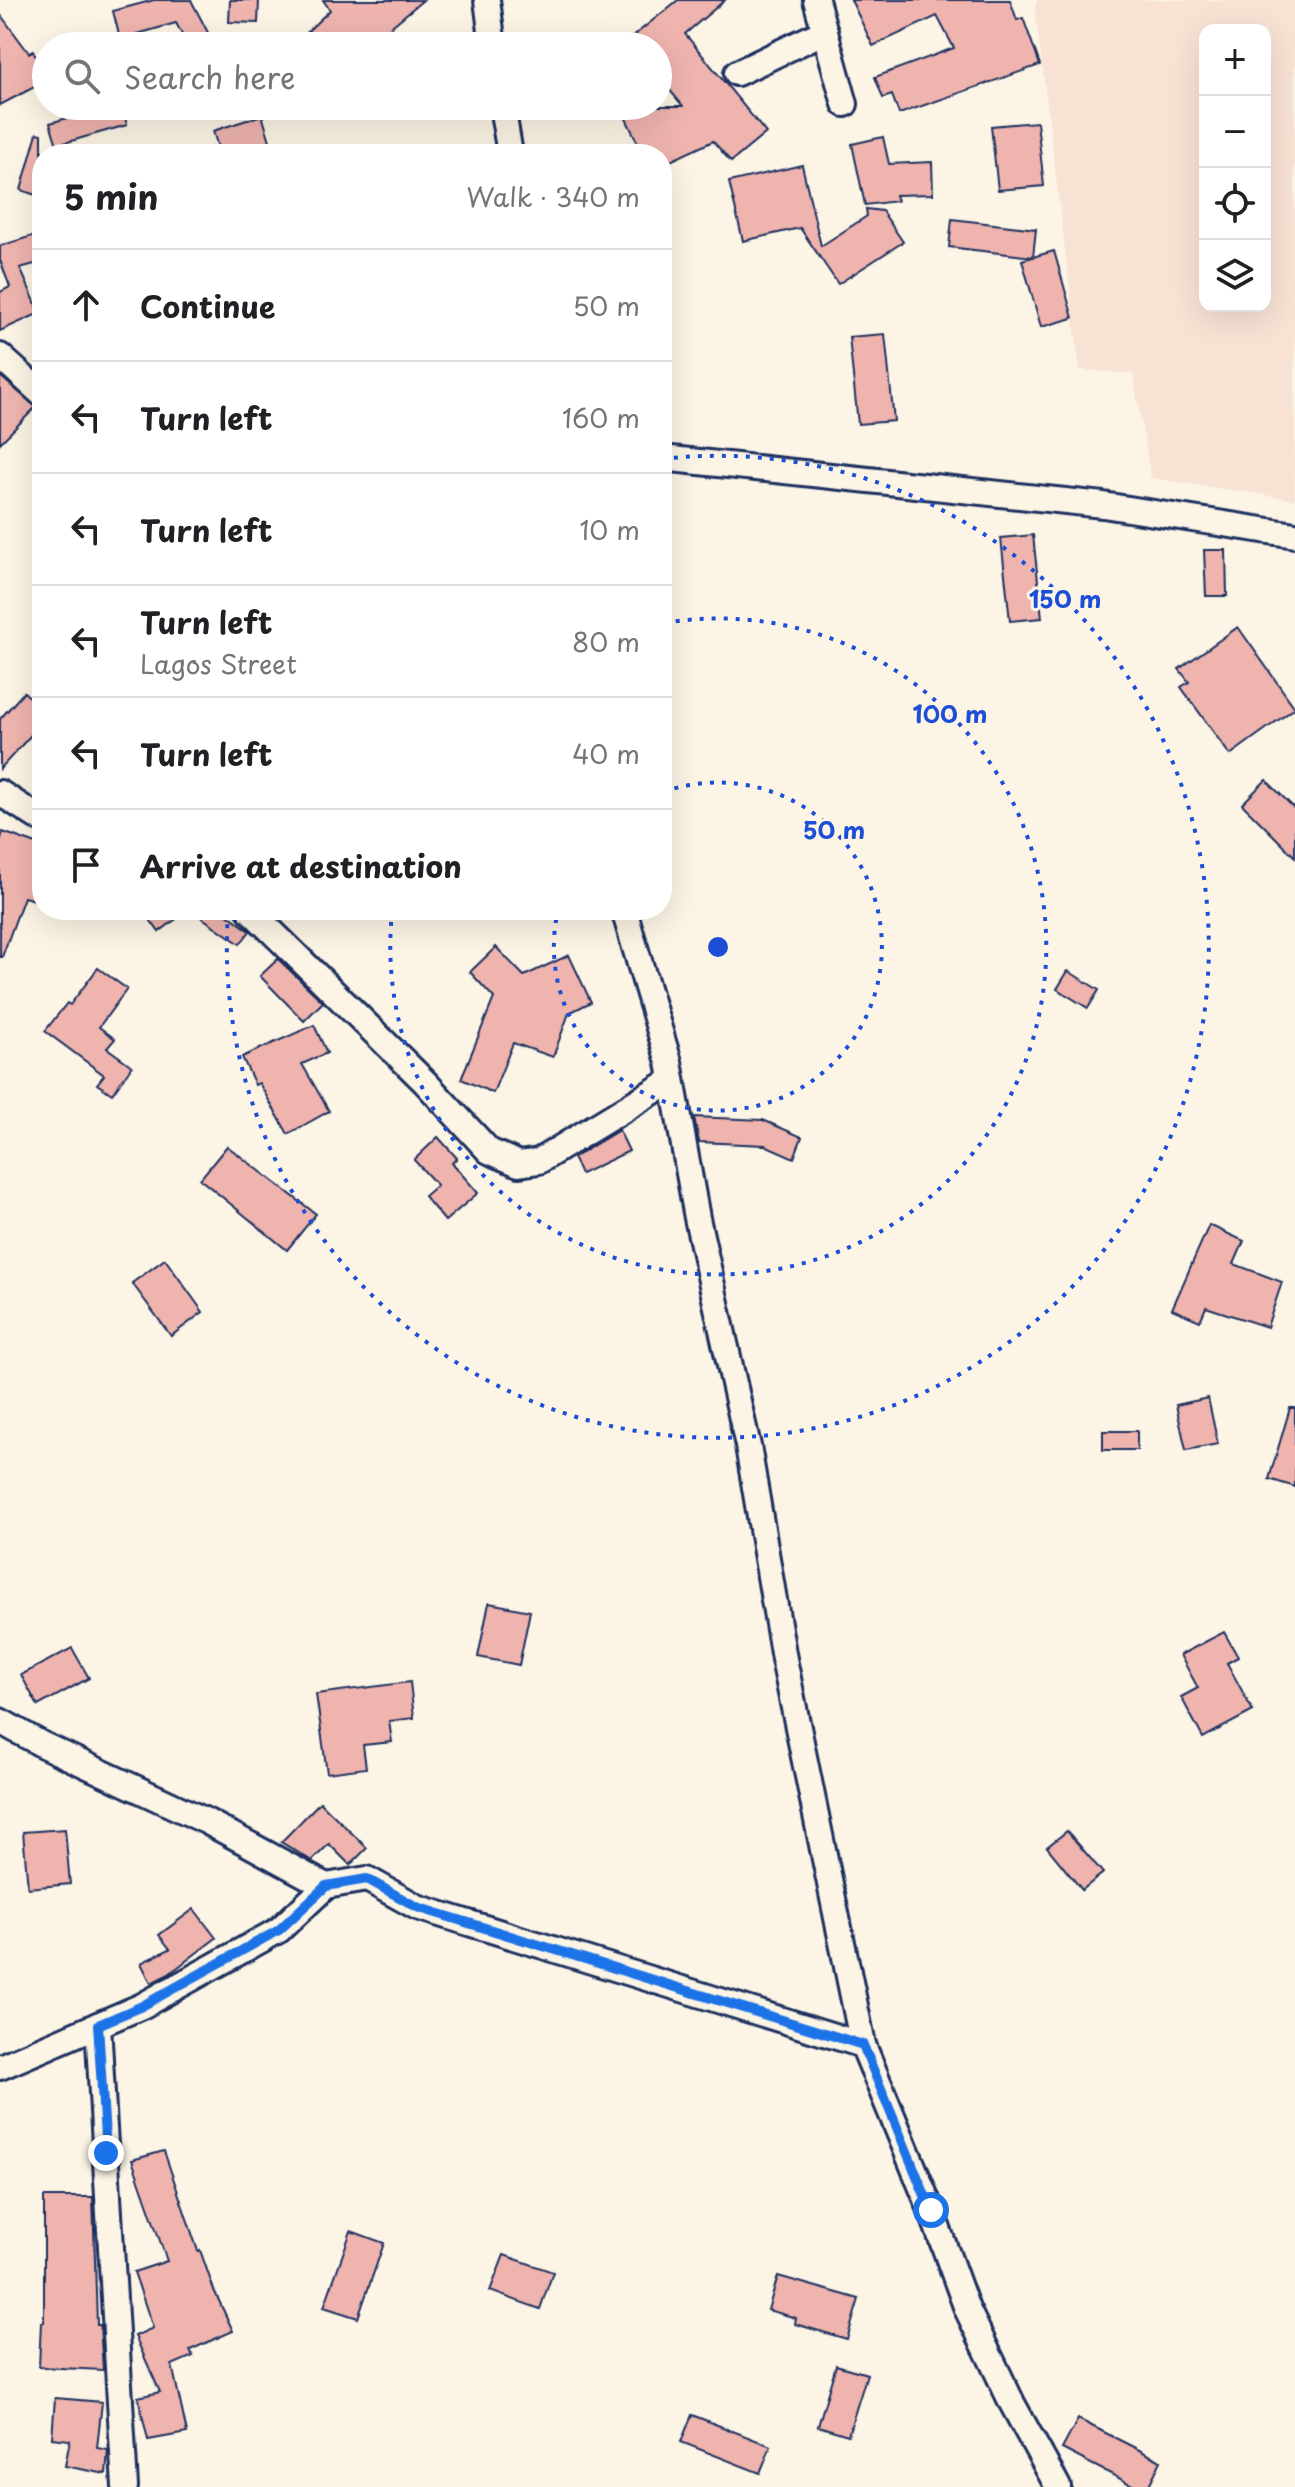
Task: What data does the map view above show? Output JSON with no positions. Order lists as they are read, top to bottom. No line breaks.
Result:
{"page":{"map_buttons":["+","−"],"search":"Search here","heading":["5 min","Walk · 340 m"],"list":[["Continue","50 m"],["Turn left","160 m"],["Turn left","10 m"],["Turn left","Lagos Street","80 m"],["Turn left","40 m"],"Arrive at destination"]},"rings":["150 m","100 m","50 m"]}
